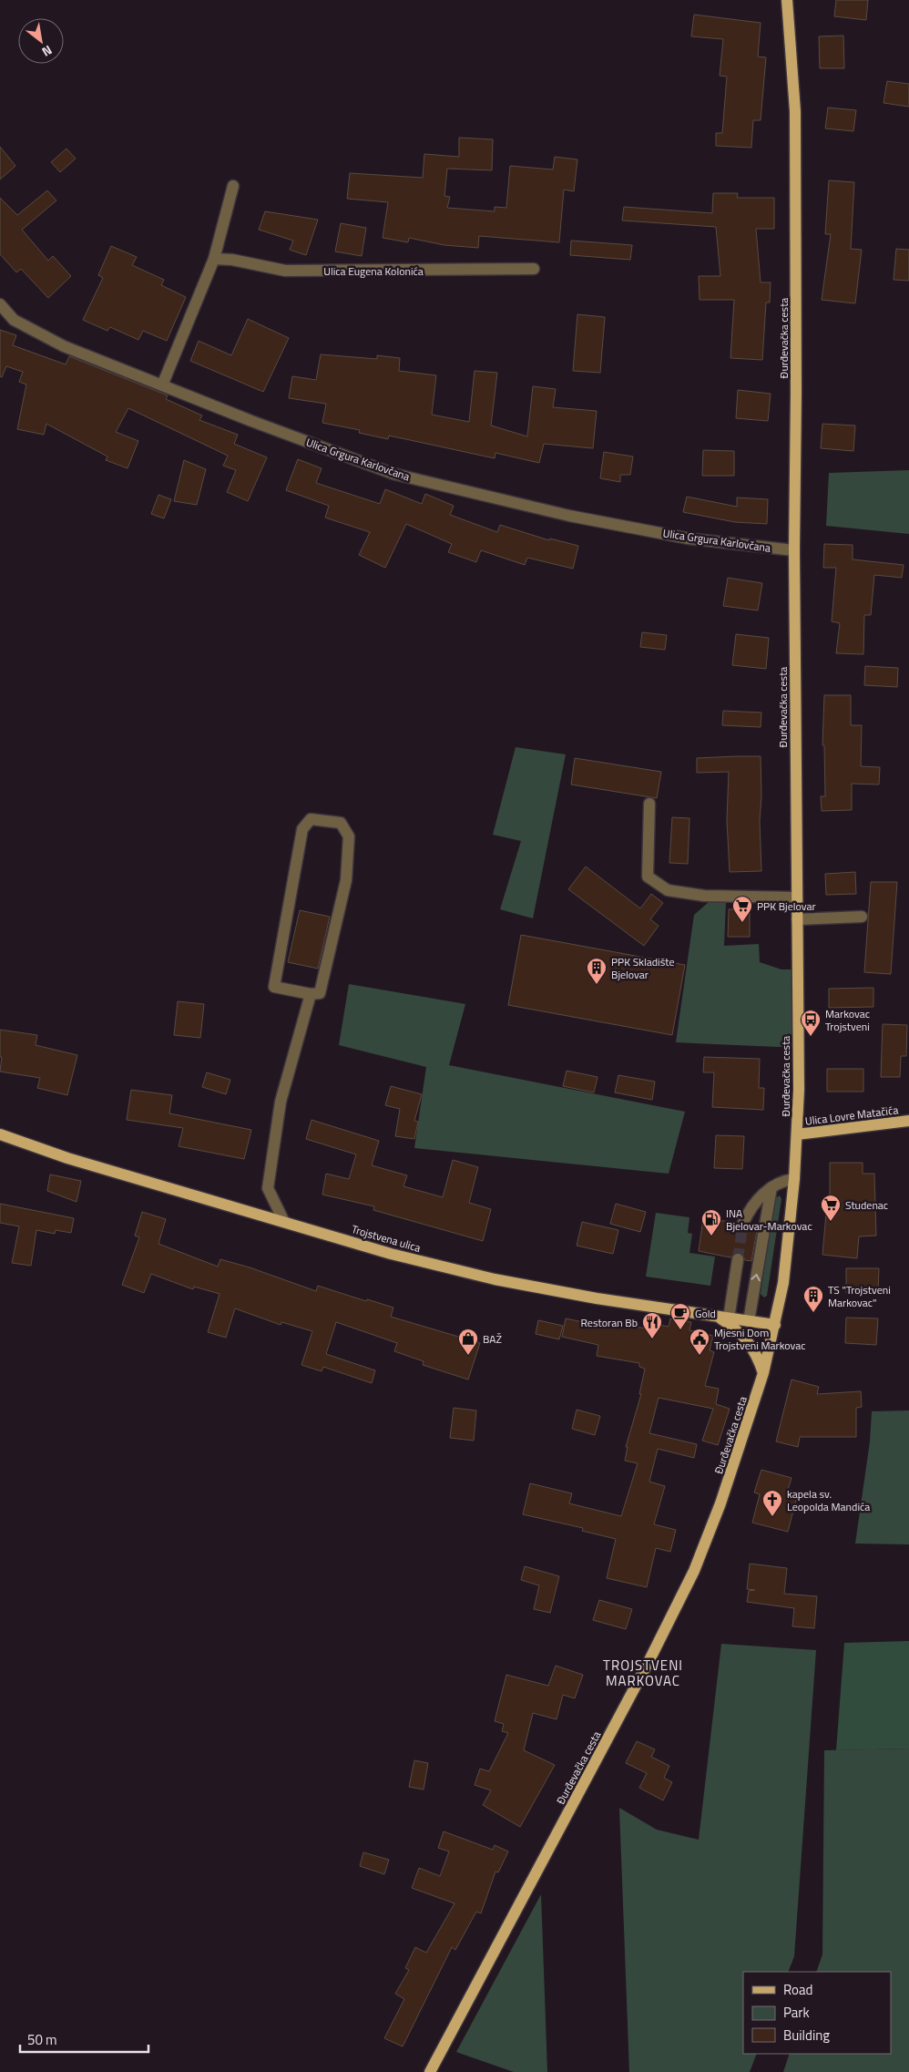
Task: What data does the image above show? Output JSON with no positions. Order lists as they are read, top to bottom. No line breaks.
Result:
{"streets":{"main road":["Đurđevačka cesta","Ulica Lovre Matačića","Trojstvena ulica"],"street":["Ulica Eugena Kolonića","Ulica Grgura Karlovčana"]},"crossings":[["Đurđevačka cesta","Ulica Grgura Karlovčana"],["Đurđevačka cesta","Ulica Lovre Matačića"],["Đurđevačka cesta","Trojstvena ulica"]],"districts":["TROJSTVENI MARKOVAC"],"places":{"supermarket":["PPK Bjelovar","Studenac"],"building":["PPK Skladište Bjelovar","TS \"Trojstveni Markovac\""],"bus stop":["Markovac Trojstveni"],"fuel station":["INA Bjelovar-Markovac"],"cafe":["Gold"],"restaurant":["Restoran Bb"],"shop":["BAŽ"],"public building":["Mjesni Dom Trojstveni Markovac"],"church":["kapela sv. Leopolda Mandića"]},"legend":["Road","Park","Building"],"scale_bar":"50 m","north":"bottom right"}
